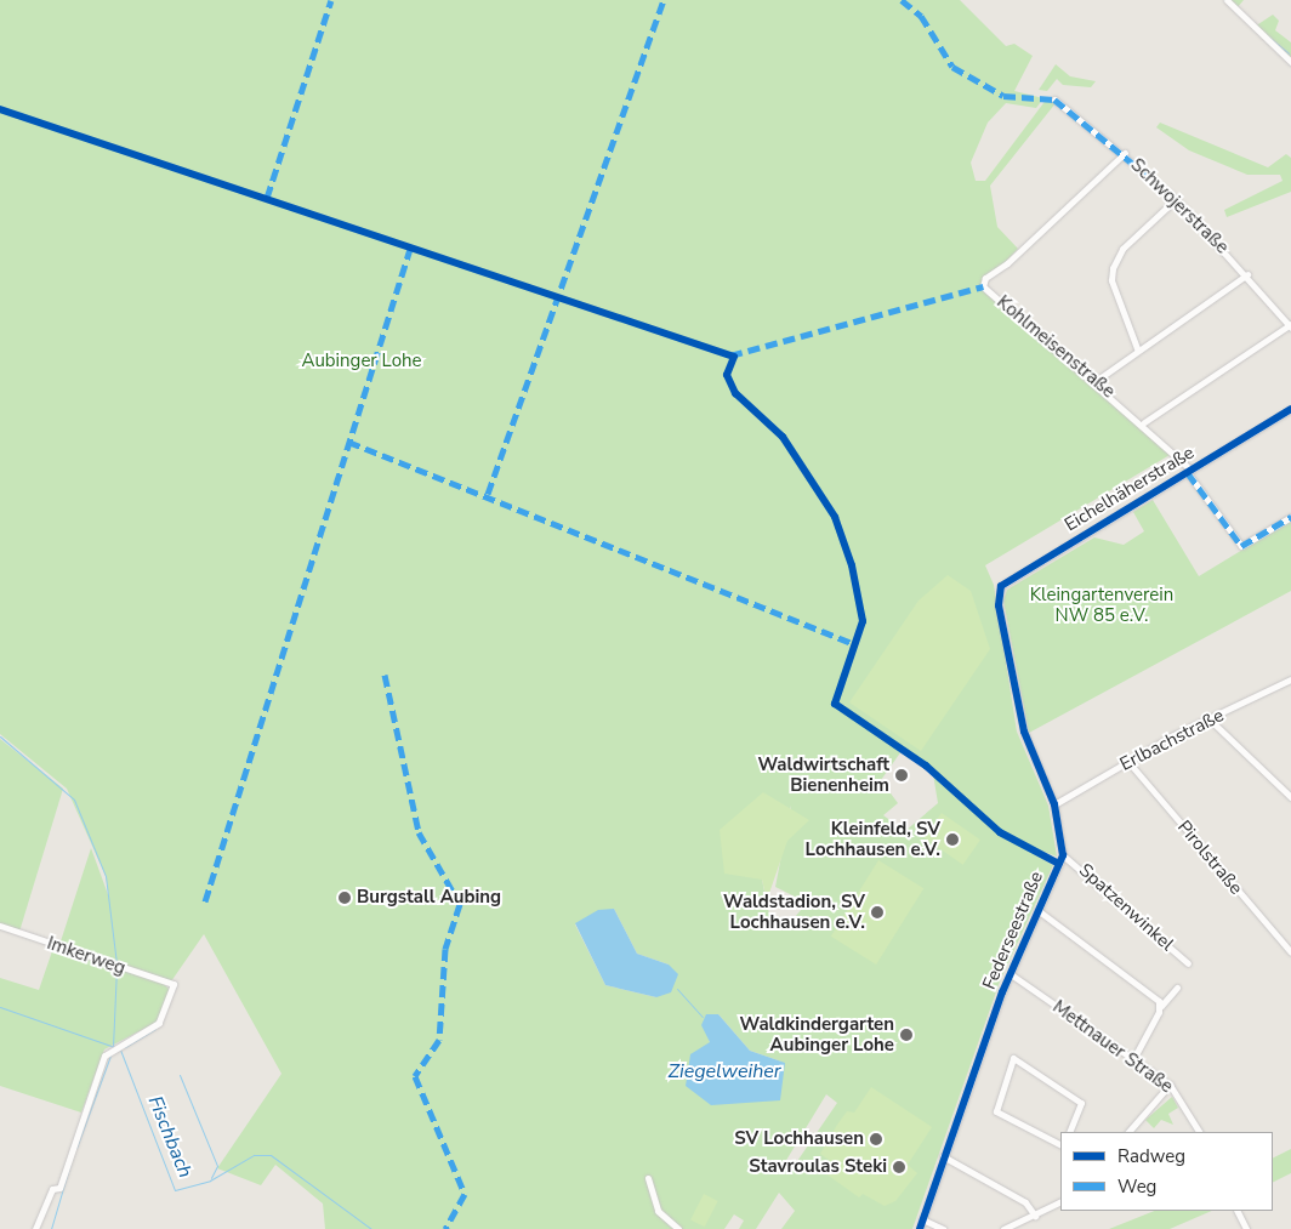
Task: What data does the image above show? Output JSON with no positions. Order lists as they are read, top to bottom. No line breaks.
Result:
{"streets":{"street":["Schwojerstraße","Kohlmeisenstraße","Eichelhäherstraße","Erlbachstraße","Pirolstraße","Spatzenwinkel","Federseestraße","Imkerweg","Mettnauer Straße"]},"crossings":[["Schwojerstraße","Kohlmeisenstraße"],["Kohlmeisenstraße","Eichelhäherstraße"],["Eichelhäherstraße","Federseestraße"],["Erlbachstraße","Pirolstraße"],["Erlbachstraße","Federseestraße"],["Spatzenwinkel","Federseestraße"],["Federseestraße","Mettnauer Straße"]],"water":["Ziegelweiher","Fischbach"],"parks":["Aubinger Lohe","Kleingartenverein NW 85 e.V."],"places":["Waldwirtschaft Bienenheim","Kleinfeld, SV Lochhausen e.V.","Burgstall Aubing","Waldstadion, SV Lochhausen e.V.","Waldkindergarten Aubinger Lohe","SV Lochhausen","Stavroulas Steki"],"legend":["Radweg","Weg"]}
